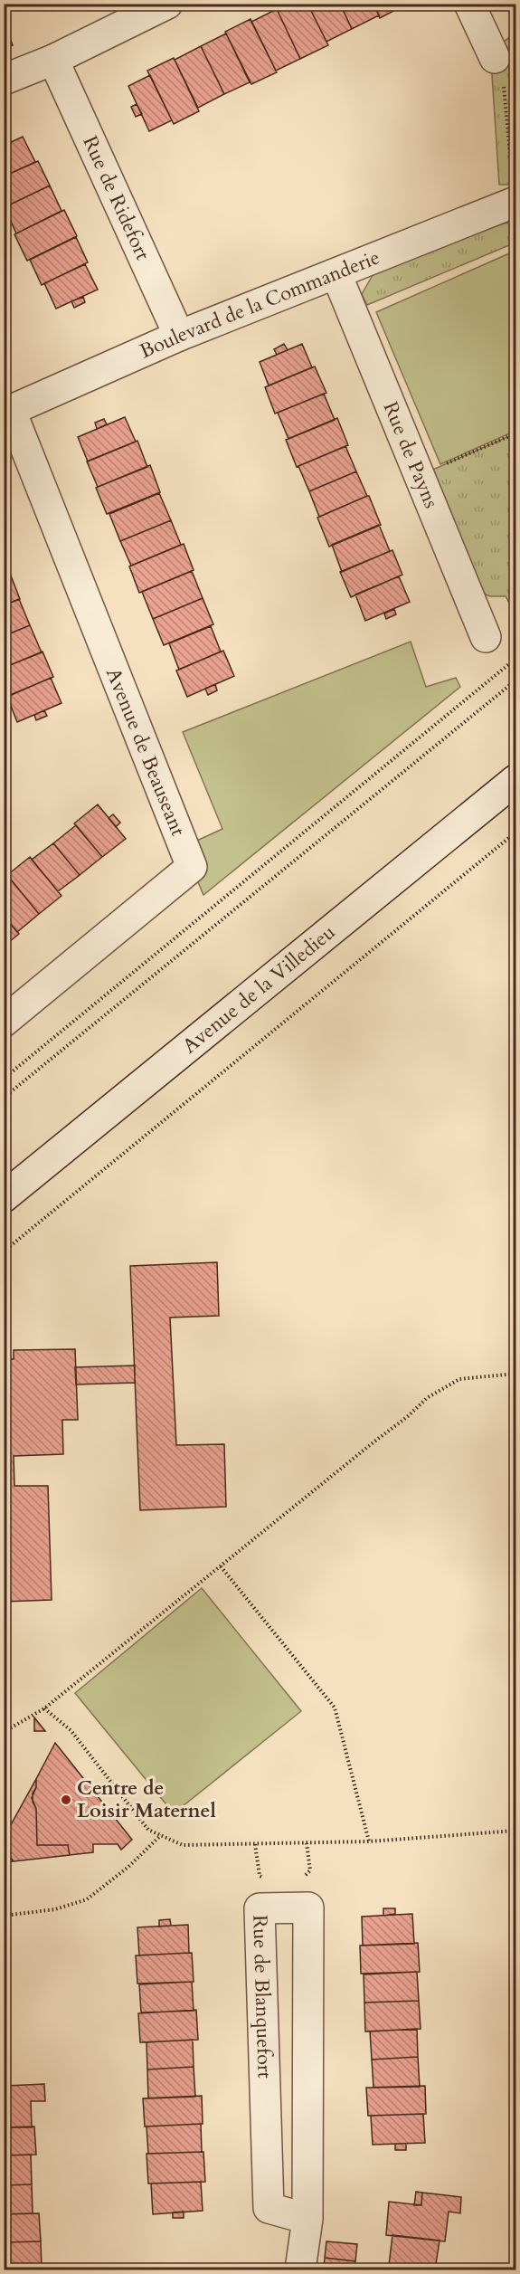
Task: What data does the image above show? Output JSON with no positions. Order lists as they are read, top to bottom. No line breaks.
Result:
{"streets":{"street":["Rue de Ridefort","Boulevard de la Commanderie","Rue de Payns","Avenue de Beauseant","Avenue de la Villedieu","Rue de Blanquefort"]},"crossings":[["Rue de Ridefort","Boulevard de la Commanderie"],["Boulevard de la Commanderie","Rue de Payns"],["Boulevard de la Commanderie","Avenue de Beauseant"]],"places":["Centre de Loisir Maternel"]}
